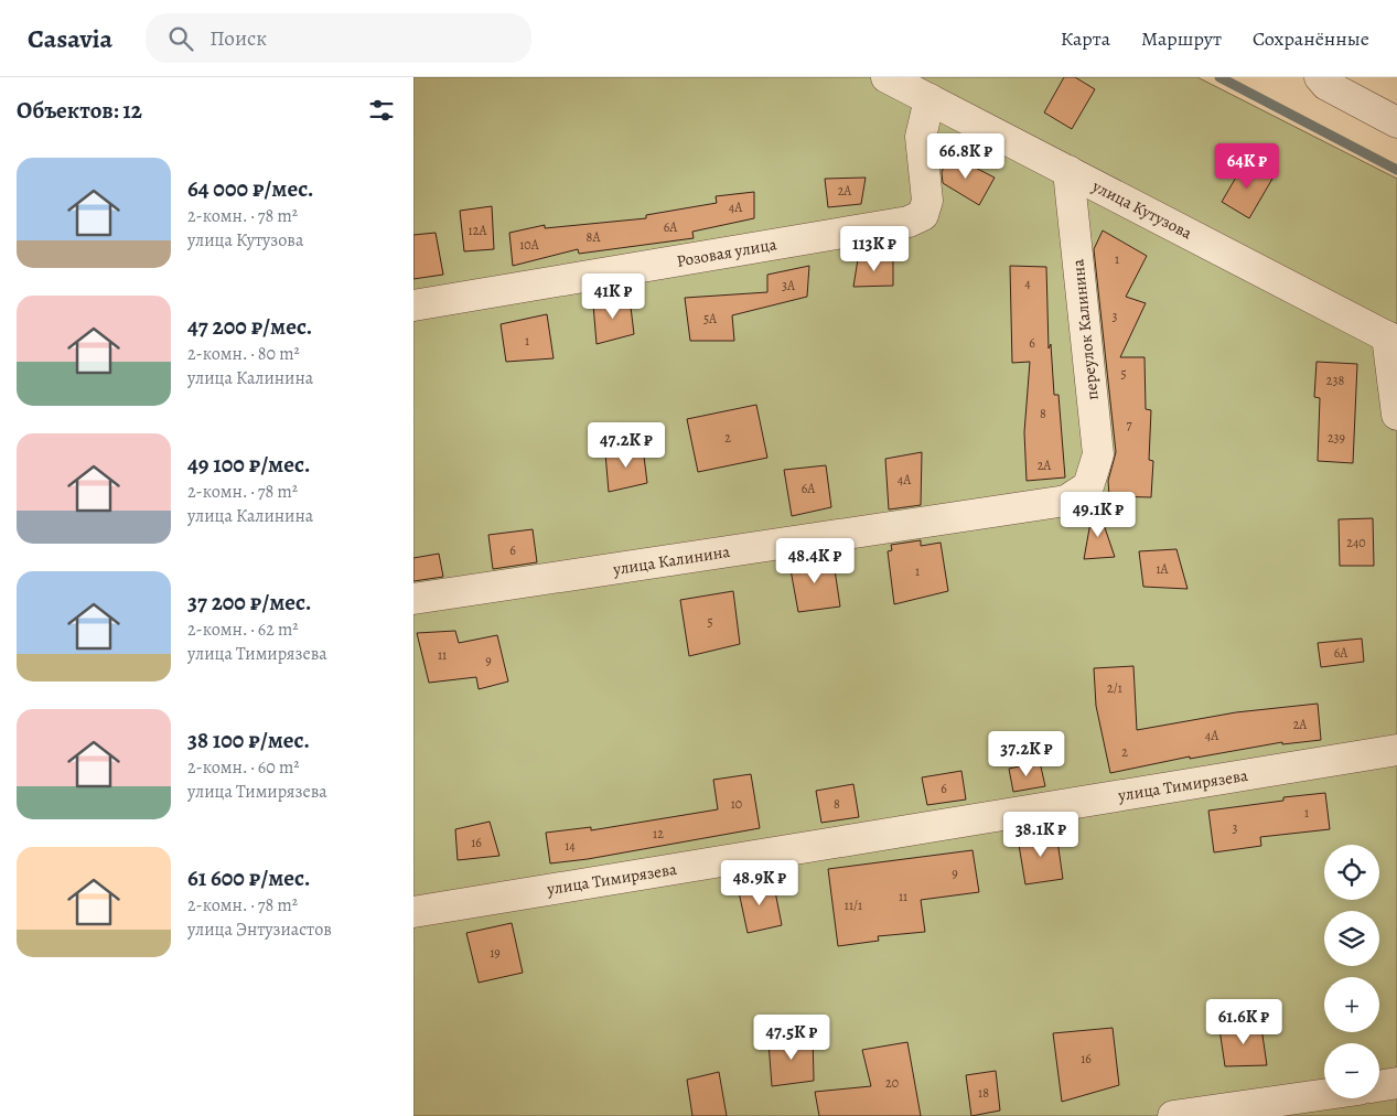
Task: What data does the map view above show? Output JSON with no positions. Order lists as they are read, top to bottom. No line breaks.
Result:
{"streets":{"street":["улица Кутузова","Розовая улица","переулок Калинина","улица Калинина","улица Тимирязева"]},"crossings":[["улица Кутузова","Розовая улица"],["улица Кутузова","переулок Калинина"],["переулок Калинина","улица Калинина"]],"house_numbers":["2А","4А","6А","12А","8А","10А","1","4","3А","3","5А","1","6","5","238","8","7","2","239","2А","4А","6А","240","6","1А","1","5","6А","11","9","2/1","2А","4А","2","6","10","8","1","3","12","16","14","9","11","11/1","19","16","20","18"],"page":{"header":"Casavia","search":"Поиск","nav":["Карта","Маршрут","Сохранённые"],"heading":"Объектов: 12","price":["66.8K ₽","64K ₽","113K ₽","41K ₽","47.2K ₽","49.1K ₽","48.4K ₽","37.2K ₽","38.1K ₽","48.9K ₽","61.6K ₽","47.5K ₽"],"list":[{"name":"64 000 ₽/мес.","note":"2-комн. · 78 m² · улица Кутузова"},{"name":"47 200 ₽/мес.","note":"2-комн. · 80 m² · улица Калинина"},{"name":"49 100 ₽/мес.","note":"2-комн. · 78 m² · улица Калинина"},{"name":"37 200 ₽/мес.","note":"2-комн. · 62 m² · улица Тимирязева"},{"name":"38 100 ₽/мес.","note":"2-комн. · 60 m² · улица Тимирязева"},{"name":"61 600 ₽/мес.","note":"2-комн. · 78 m² · улица Энтузиастов"}],"map_buttons":["+","−"]}}
